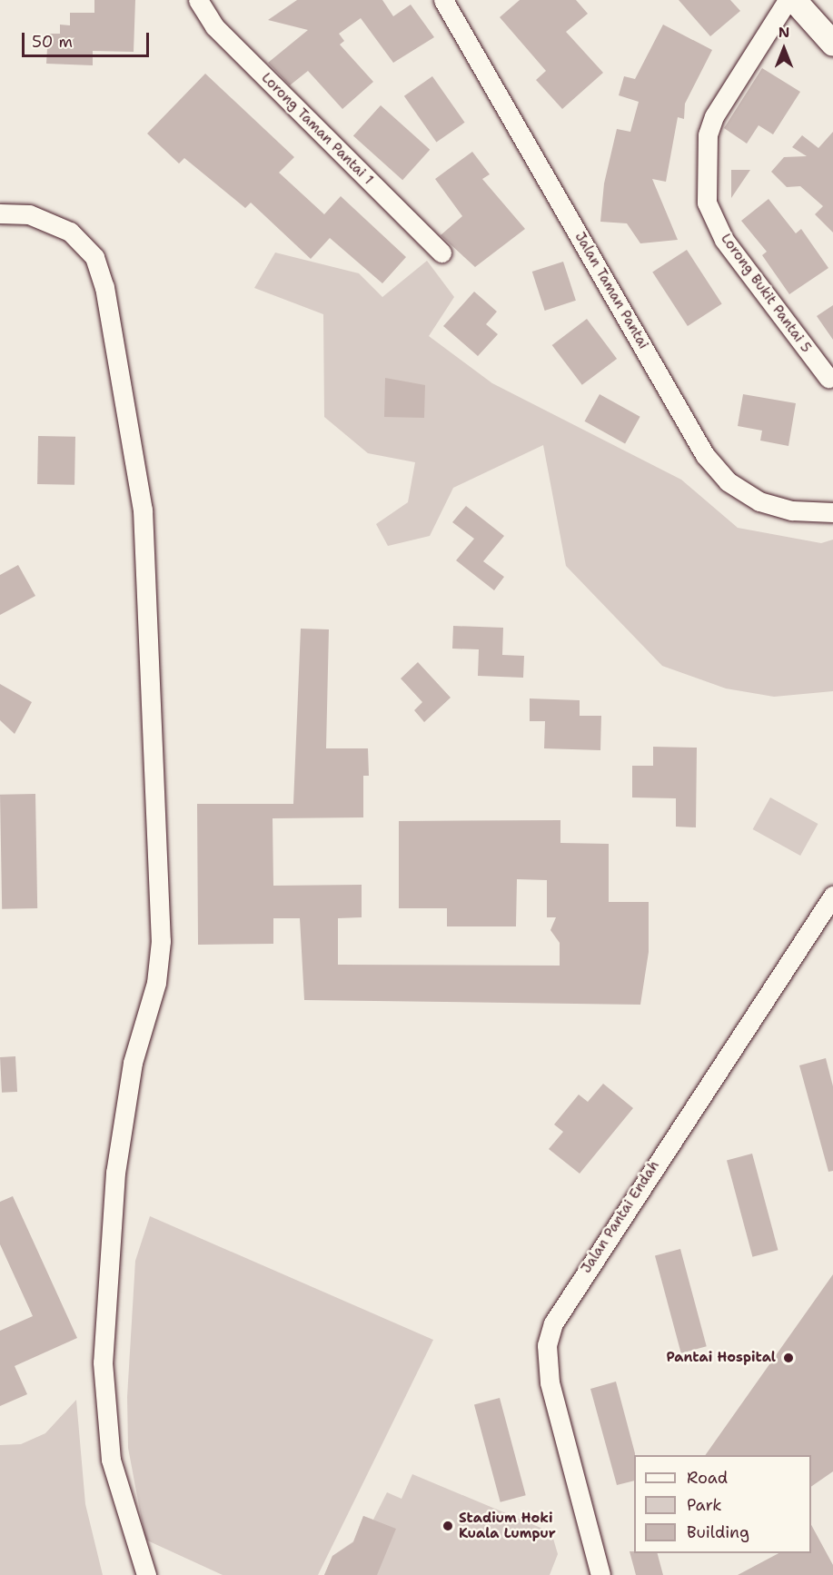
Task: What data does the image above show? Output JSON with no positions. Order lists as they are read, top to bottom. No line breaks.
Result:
{"streets":{"street":["Lorong Taman Pantai 1","Jalan Taman Pantai","Lorong Bukit Pantai 5","Jalan Pantai Endah"]},"places":["Pantai Hospital","Stadium Hoki Kuala Lumpur"],"legend":["Road","Park","Building"],"scale_bar":"50 m","north":"top"}
